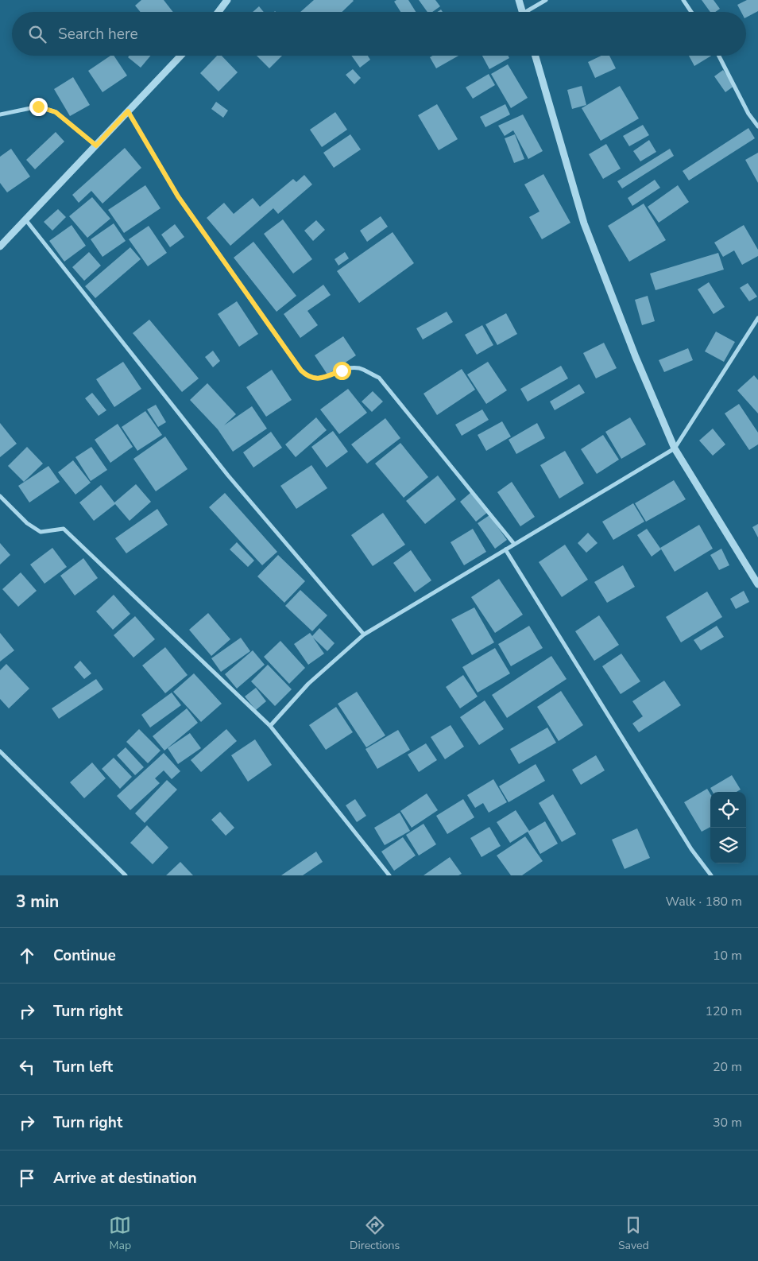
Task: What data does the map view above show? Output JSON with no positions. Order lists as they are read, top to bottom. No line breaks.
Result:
{"page":{"search":"Search here","heading":["3 min","Walk · 180 m"],"list":[["Continue","10 m"],["Turn right","120 m"],["Turn left","20 m"],["Turn right","30 m"],"Arrive at destination"],"nav":["Map","Directions","Saved"]}}
